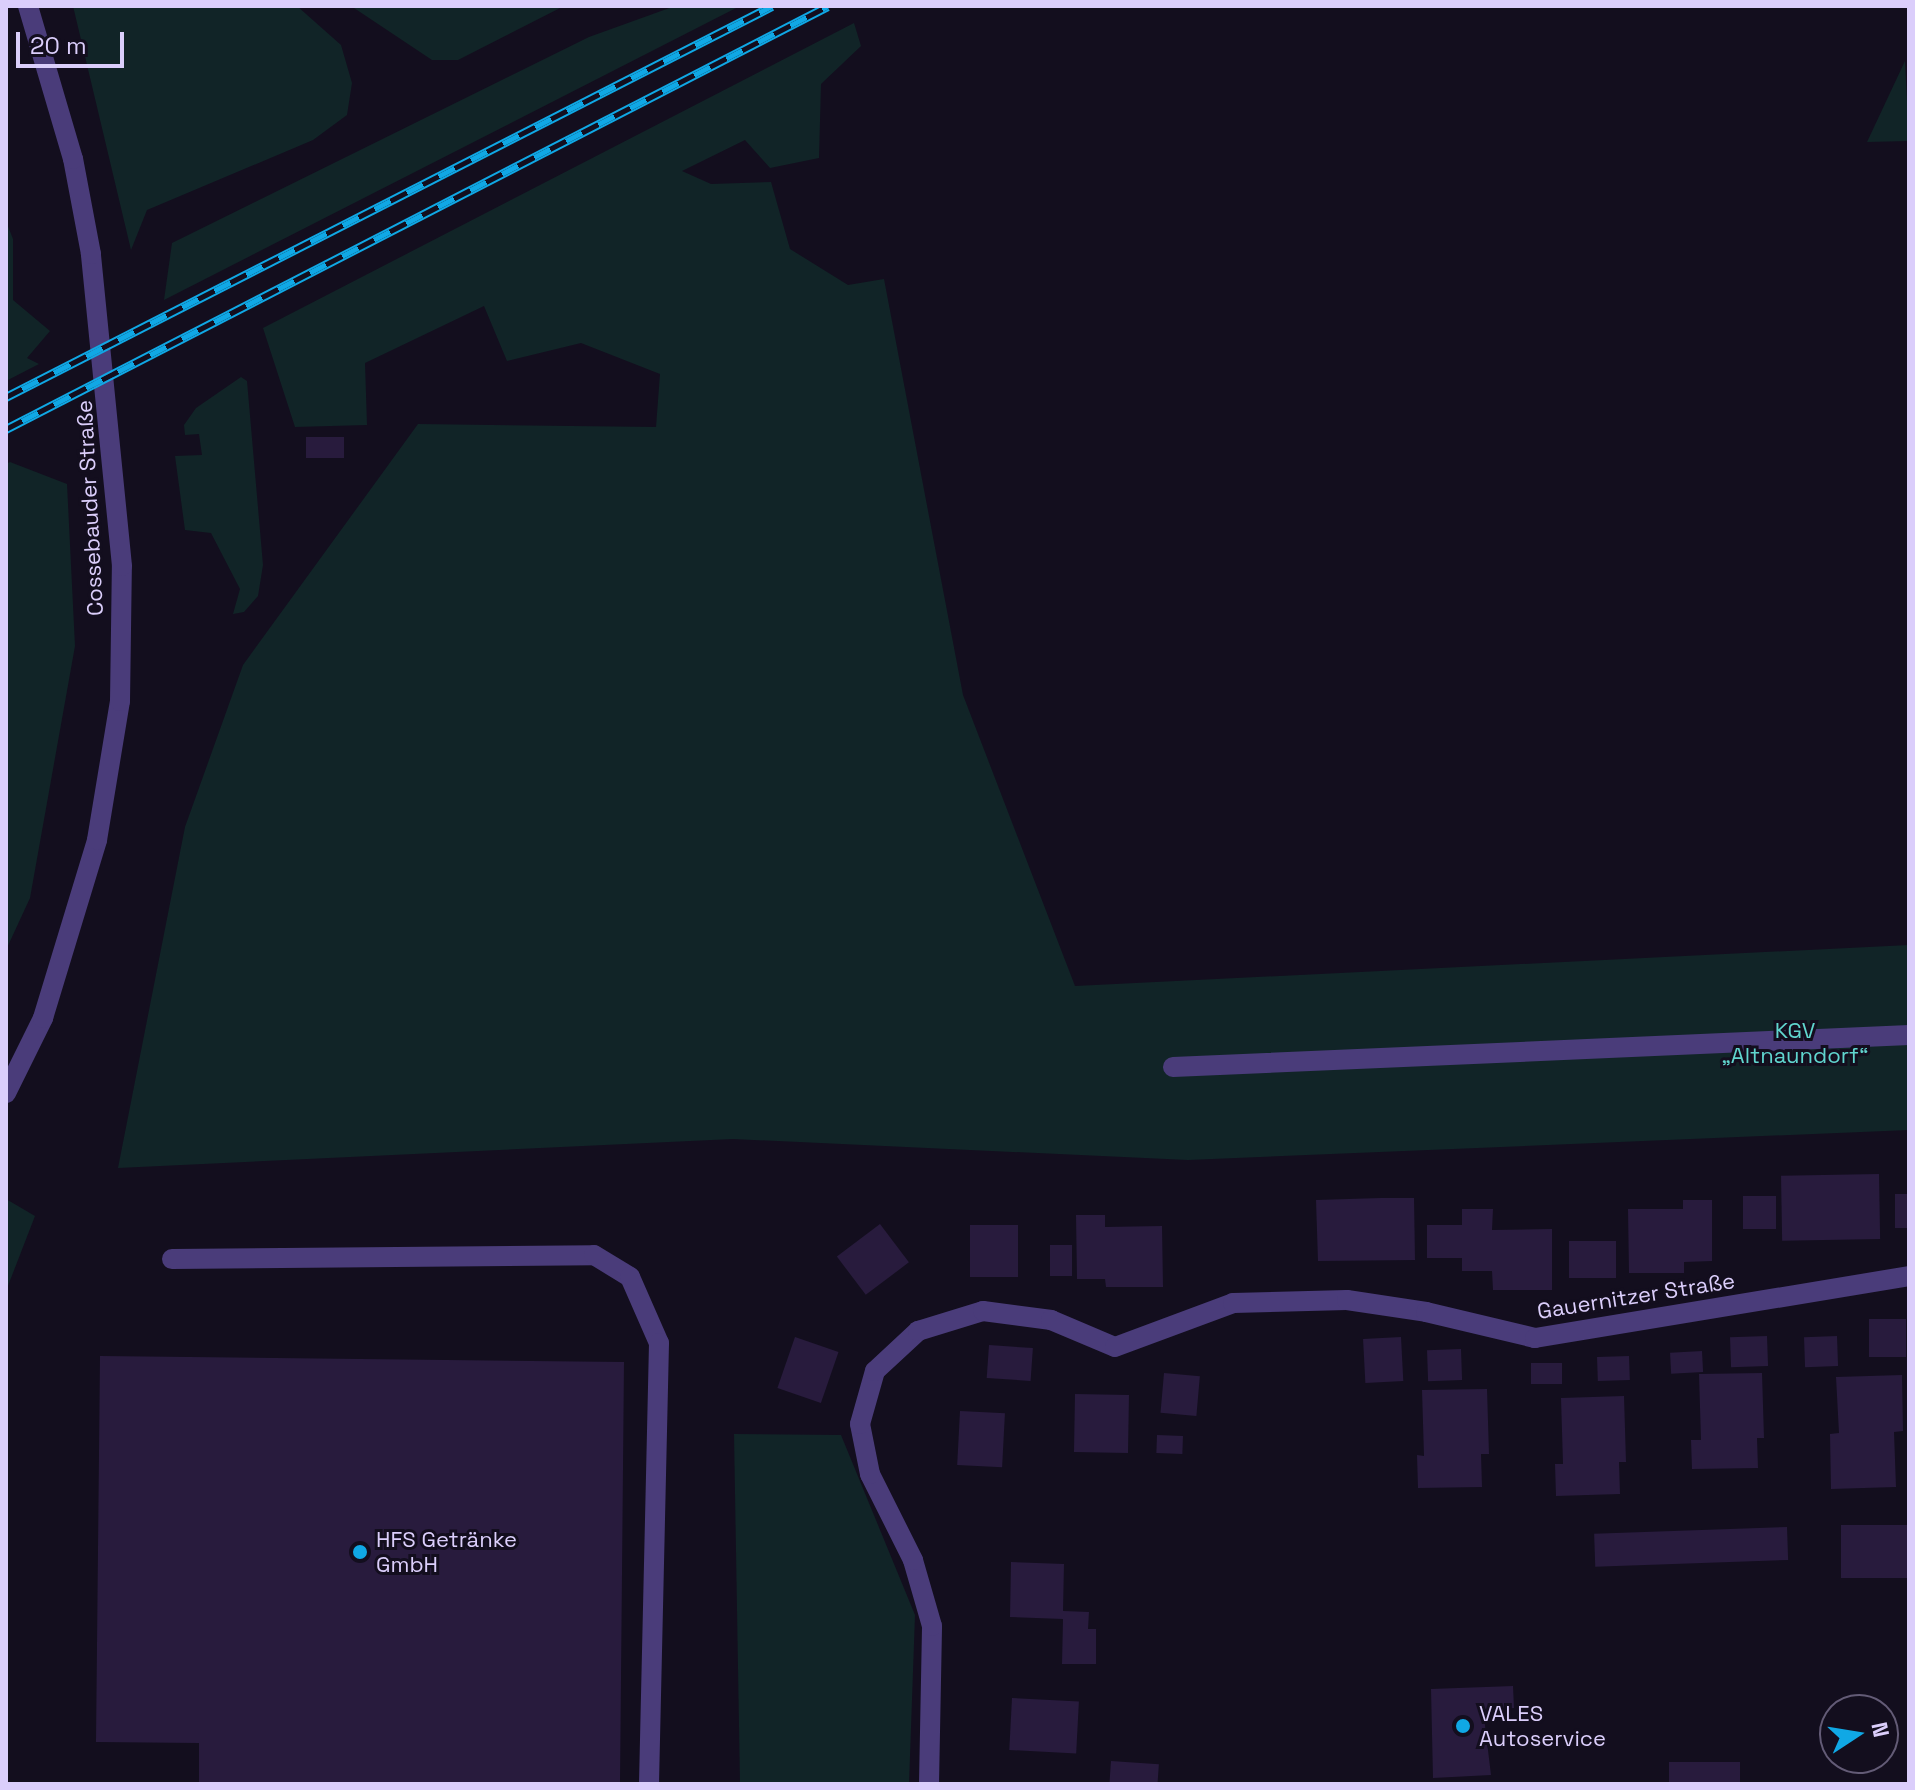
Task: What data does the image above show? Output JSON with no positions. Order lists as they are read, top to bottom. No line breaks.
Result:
{"streets":{"street":["Cossebauder Straße","Gauernitzer Straße"]},"parks":["KGV „Altnaundorf“"],"places":["HFS Getränke GmbH","VALES Autoservice"],"scale_bar":"20 m","north":"right"}
